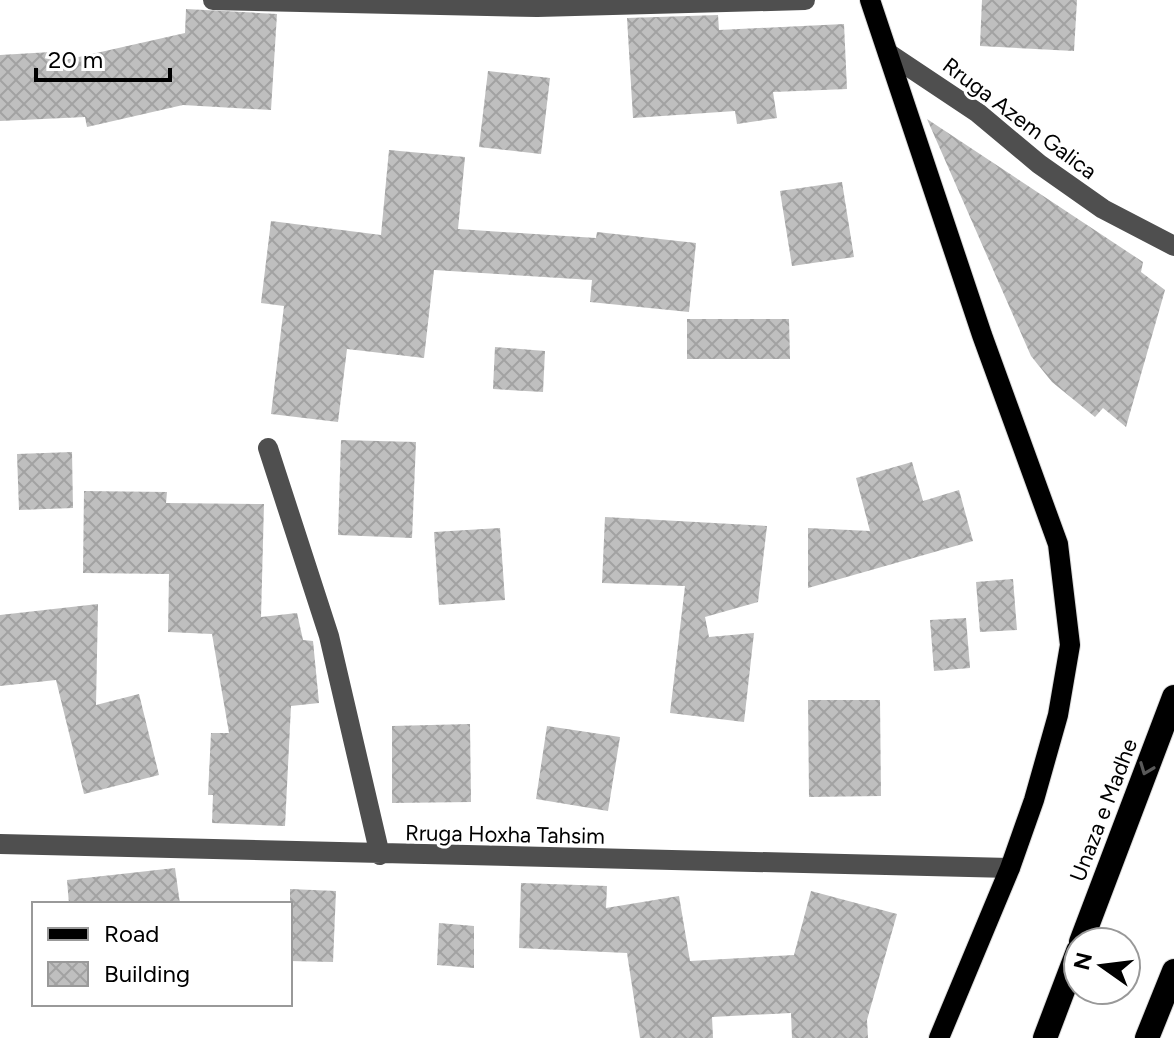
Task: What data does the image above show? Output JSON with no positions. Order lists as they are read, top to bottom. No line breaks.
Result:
{"streets":{"highway":["Unaza e Madhe"],"street":["Rruga Azem Galica","Rruga Hoxha Tahsim"]},"one_way":["Unaza e Madhe"],"legend":["Road","Building"],"scale_bar":"20 m","north":"left"}
